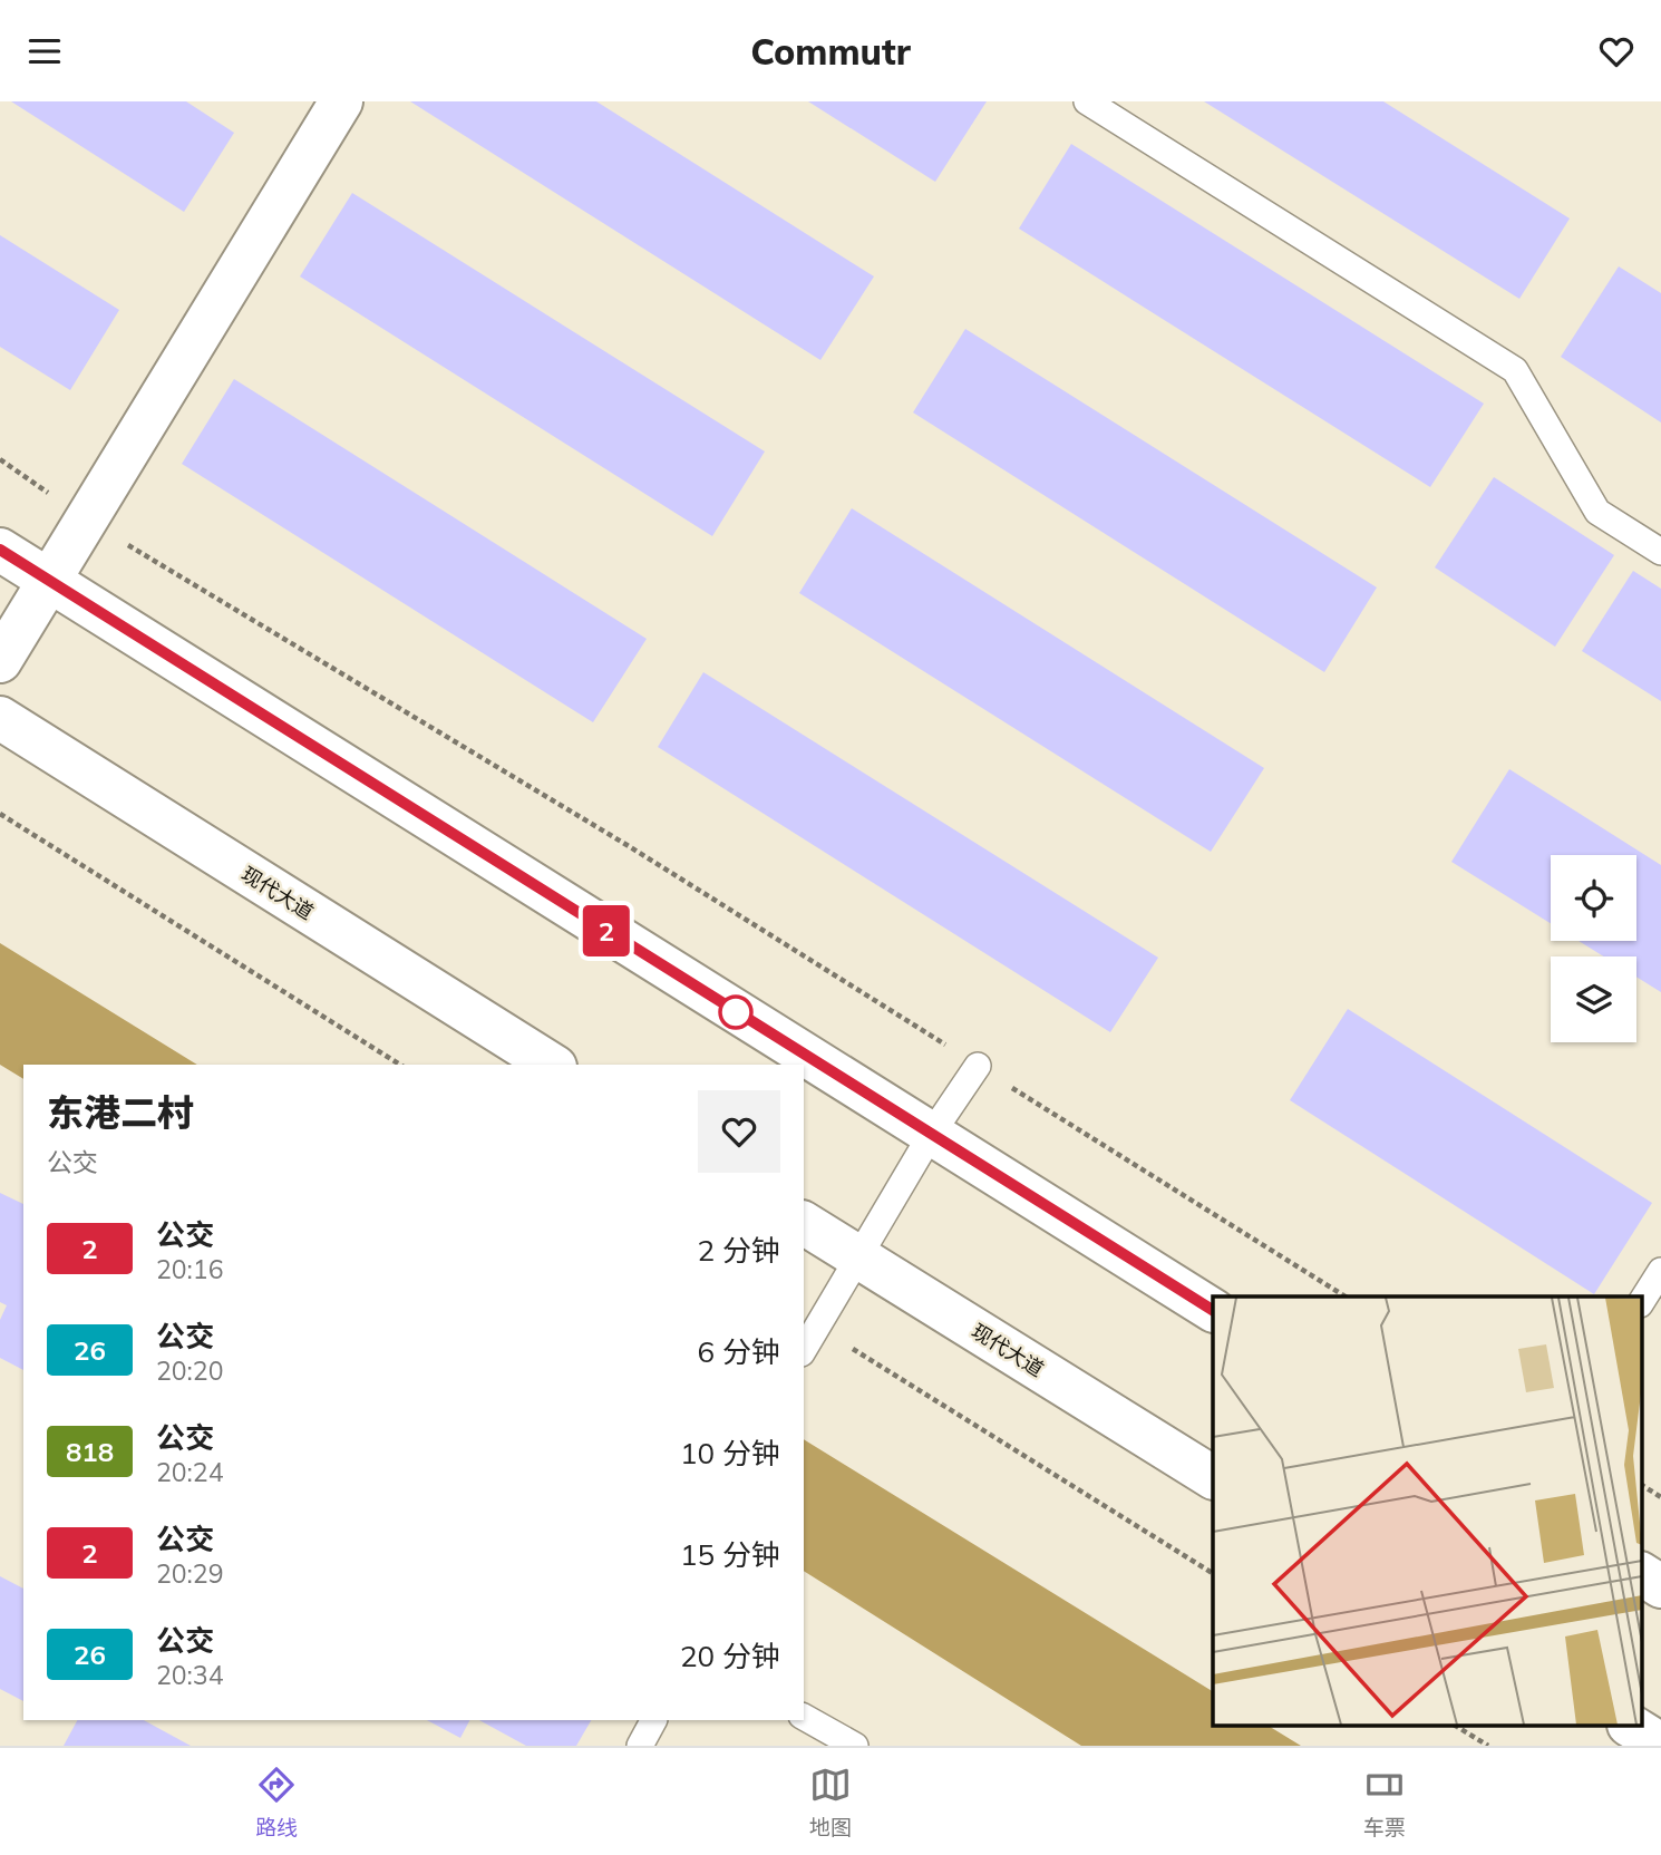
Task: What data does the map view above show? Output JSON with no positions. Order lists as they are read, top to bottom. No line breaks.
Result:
{"streets":{"main road":["现代大道"]},"lines":["bus line 2"],"page":{"header":"Commutr","on_map":"2","heading":["东港二村","公交"],"list":[{"mark":"2","name":"公交","note":"20:16","value":"2 分钟"},{"mark":"26","name":"公交","note":"20:20","value":"6 分钟"},{"mark":"818","name":"公交","note":"20:24","value":"10 分钟"},{"mark":"2","name":"公交","note":"20:29","value":"15 分钟"},{"mark":"26","name":"公交","note":"20:34","value":"20 分钟"}],"tabs":["路线","地图","车票"]}}
